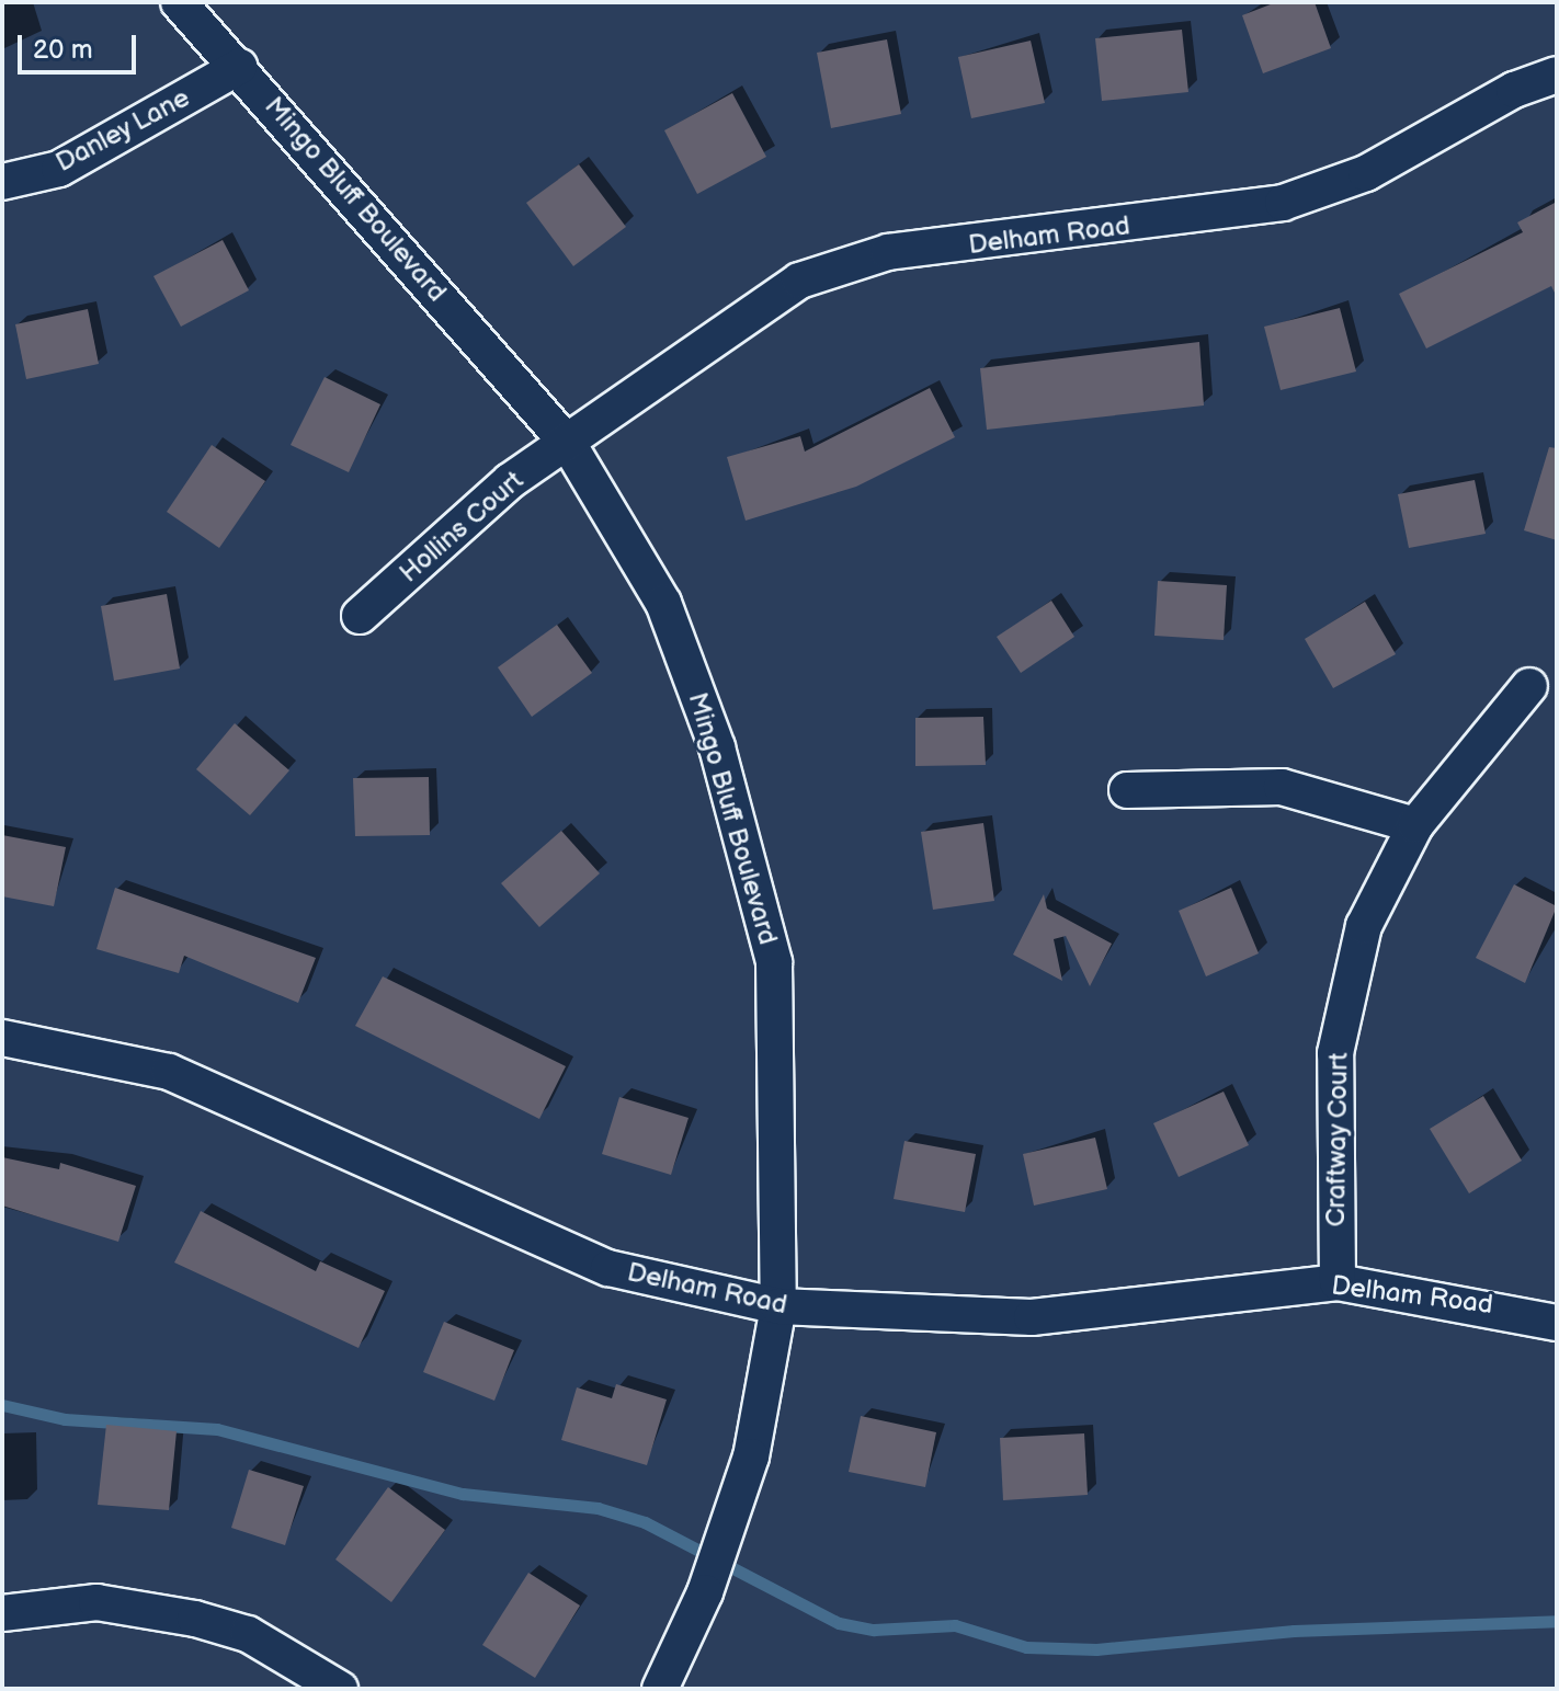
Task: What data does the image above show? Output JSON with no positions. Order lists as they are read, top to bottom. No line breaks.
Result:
{"streets":{"street":["Danley Lane","Mingo Bluff Boulevard","Delham Road","Hollins Court","Craftway Court"]},"crossings":[["Danley Lane","Mingo Bluff Boulevard"],["Mingo Bluff Boulevard","Delham Road"],["Mingo Bluff Boulevard","Hollins Court"],["Delham Road","Hollins Court"],["Delham Road","Craftway Court"]],"scale_bar":"20 m"}
